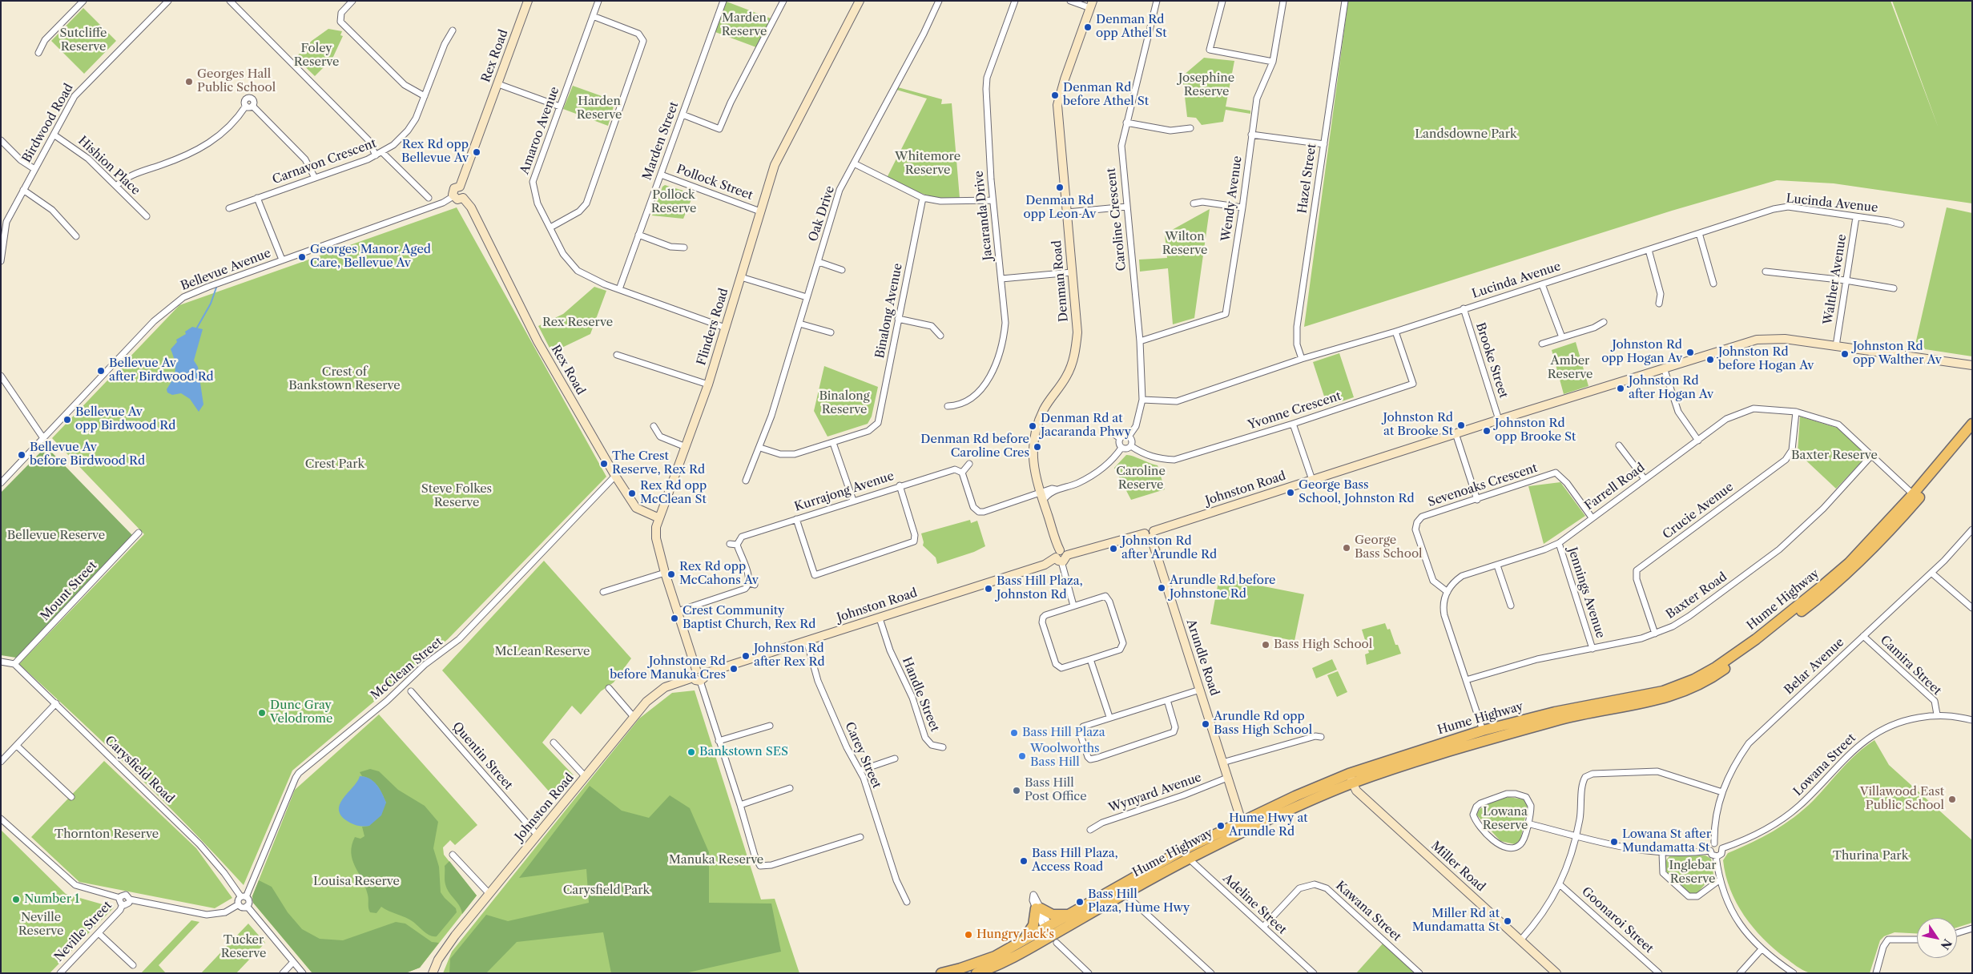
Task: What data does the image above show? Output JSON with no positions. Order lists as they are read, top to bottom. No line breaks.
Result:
{"streets":{"highway":["Hume Highway"],"street":["Rex Road","Birdwood Road","Amaroo Avenue","Marden Street","Carnavon Crescent","Hishion Place","Hazel Street","Pollock Street","Wendy Avenue","Lucinda Avenue","Oak Drive","Jacaranda Drive","Caroline Crescent","Bellevue Avenue","Walther Avenue","Denman Road","Binalong Avenue","Flinders Road","Brooke Street","Yvonne Crescent","Sevenoaks Crescent","Farrell Road","Johnston Road","Kurrajong Avenue","Crucie Avenue","Mount Street","Jennings Avenue","Baxter Road","Arundle Road","Camira Street","Belar Avenue","McClean Street","Handle Street","Carey Street","Quentin Street","Lowana Street","Carysfield Road","Wynyard Avenue","Miller Road","Adeline Street","Kawana Street","Goonaroi Street","Neville Street"]},"crossings":[["Rex Road","Bellevue Avenue"],["Rex Road","Flinders Road"],["Rex Road","McClean Street"],["Birdwood Road","Hishion Place"],["Amaroo Avenue","Marden Street"],["Amaroo Avenue","Flinders Road"],["Marden Street","Pollock Street"],["Hazel Street","Lucinda Avenue"],["Pollock Street","Flinders Road"],["Wendy Avenue","Caroline Crescent"],["Lucinda Avenue","Caroline Crescent"],["Lucinda Avenue","Walther Avenue"],["Lucinda Avenue","Brooke Street"],["Lucinda Avenue","Yvonne Crescent"],["Oak Drive","Binalong Avenue"],["Caroline Crescent","Yvonne Crescent"],["Walther Avenue","Johnston Road"],["Denman Road","Johnston Road"],["Flinders Road","Johnston Road"],["Brooke Street","Johnston Road"],["Sevenoaks Crescent","Farrell Road"],["Farrell Road","Crucie Avenue"],["Farrell Road","Jennings Avenue"],["Farrell Road","Baxter Road"],["Farrell Road","Hume Highway"],["Johnston Road","Arundle Road"],["Johnston Road","Handle Street"],["Johnston Road","Carey Street"],["Johnston Road","Quentin Street"],["Crucie Avenue","Baxter Road"],["Mount Street","Carysfield Road"],["Jennings Avenue","Baxter Road"],["Hume Highway","Arundle Road"],["Hume Highway","Miller Road"],["Hume Highway","Adeline Street"],["Arundle Road","Wynyard Avenue"],["Camira Street","Belar Avenue"],["Camira Street","Lowana Street"],["Belar Avenue","Lowana Street"],["McClean Street","Carysfield Road"],["Adeline Street","Kawana Street"]],"parks":["Marden Reserve","Sutcliffe Reserve","Foley Reserve","Josephine Reserve","Harden Reserve","Landsdowne Park","Whitemore Reserve","Pollock Reserve","Wilton Reserve","Rex Reserve","Amber Reserve","Crest of Bankstown Reserve","Binalong Reserve","Baxter Reserve","Crest Park","Caroline Reserve","Steve Folkes Reserve","Bellevue Reserve","McLean Reserve","Lowana Reserve","Thornton Reserve","Thurina Park","Manuka Reserve","Inglebar Reserve","Louisa Reserve","Carysfield Park","Neville Reserve","Tucker Reserve"],"places":["Denman Rd opp Athel St","Georges Hall Public School","Denman Rd before Athel St","Rex Rd opp Bellevue Av","Denman Rd opp Leon Av","Georges Manor Aged Care, Bellevue Av","Johnston Rd opp Hogan Av","Johnston Rd opp Walther Av","Johnston Rd before Hogan Av","Bellevue Av after Birdwood Rd","Johnston Rd after Hogan Av","Bellevue Av opp Birdwood Rd","Johnston Rd at Brooke St","Denman Rd at Jacaranda Phwy","Johnston Rd opp Brooke St","Denman Rd before Caroline Cres","Bellevue Av before Birdwood Rd","The Crest Reserve, Rex Rd","George Bass School, Johnston Rd","Rex Rd opp McClean St","George Bass School","Johnston Rd after Arundle Rd","Rex Rd opp McCahons Av","Arundle Rd before Johnstone Rd","Bass Hill Plaza, Johnston Rd","Crest Community Baptist Church, Rex Rd","Bass High School","Johnston Rd after Rex Rd","Johnstone Rd before Manuka Cres","Dunc Gray Velodrome","Arundle Rd opp Bass High School","Bass Hill Plaza","Bankstown SES","Woolworths Bass Hill","Bass Hill Post Office","Villawood East Public School","Hume Hwy at Arundle Rd","Lowana St after Mundamatta St","Bass Hill Plaza, Access Road","Number 1","Bass Hill Plaza, Hume Hwy","Miller Rd at Mundamatta St","Hungry Jack's"],"north":"bottom right"}
